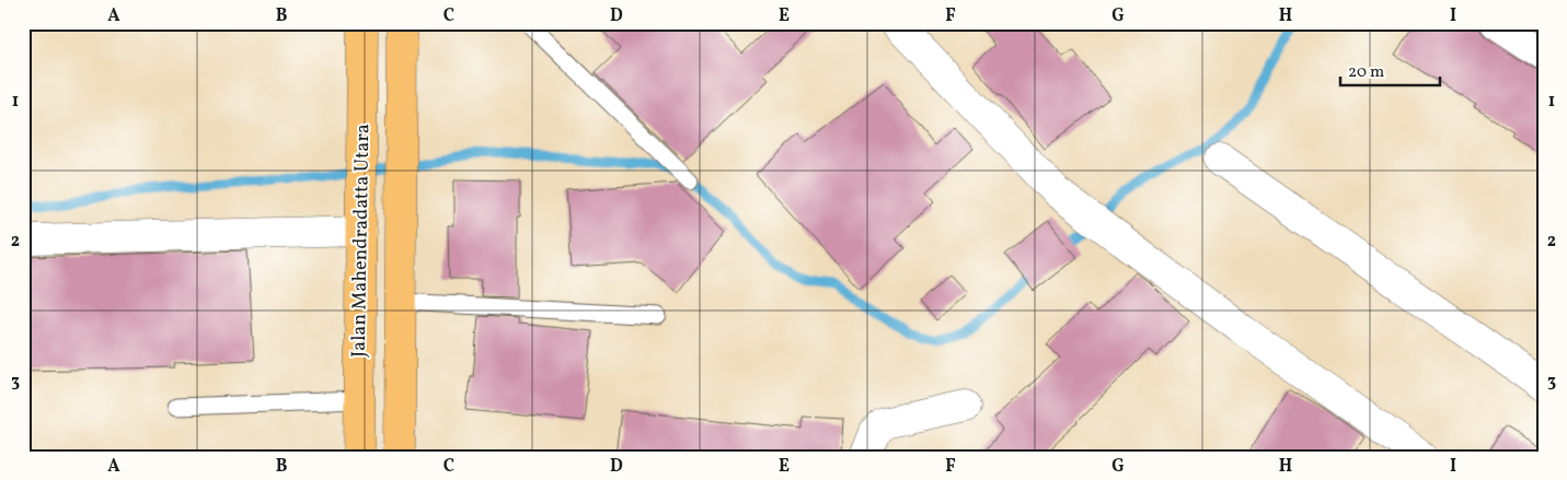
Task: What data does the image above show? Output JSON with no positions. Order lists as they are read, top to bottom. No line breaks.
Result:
{"streets":{"highway":["Jalan Mahendradatta Utara"]},"scale_bar":"20 m","grid":{"columns":["A","B","C","D","E","F","G","H","I"],"rows":["1","2","3"]}}
